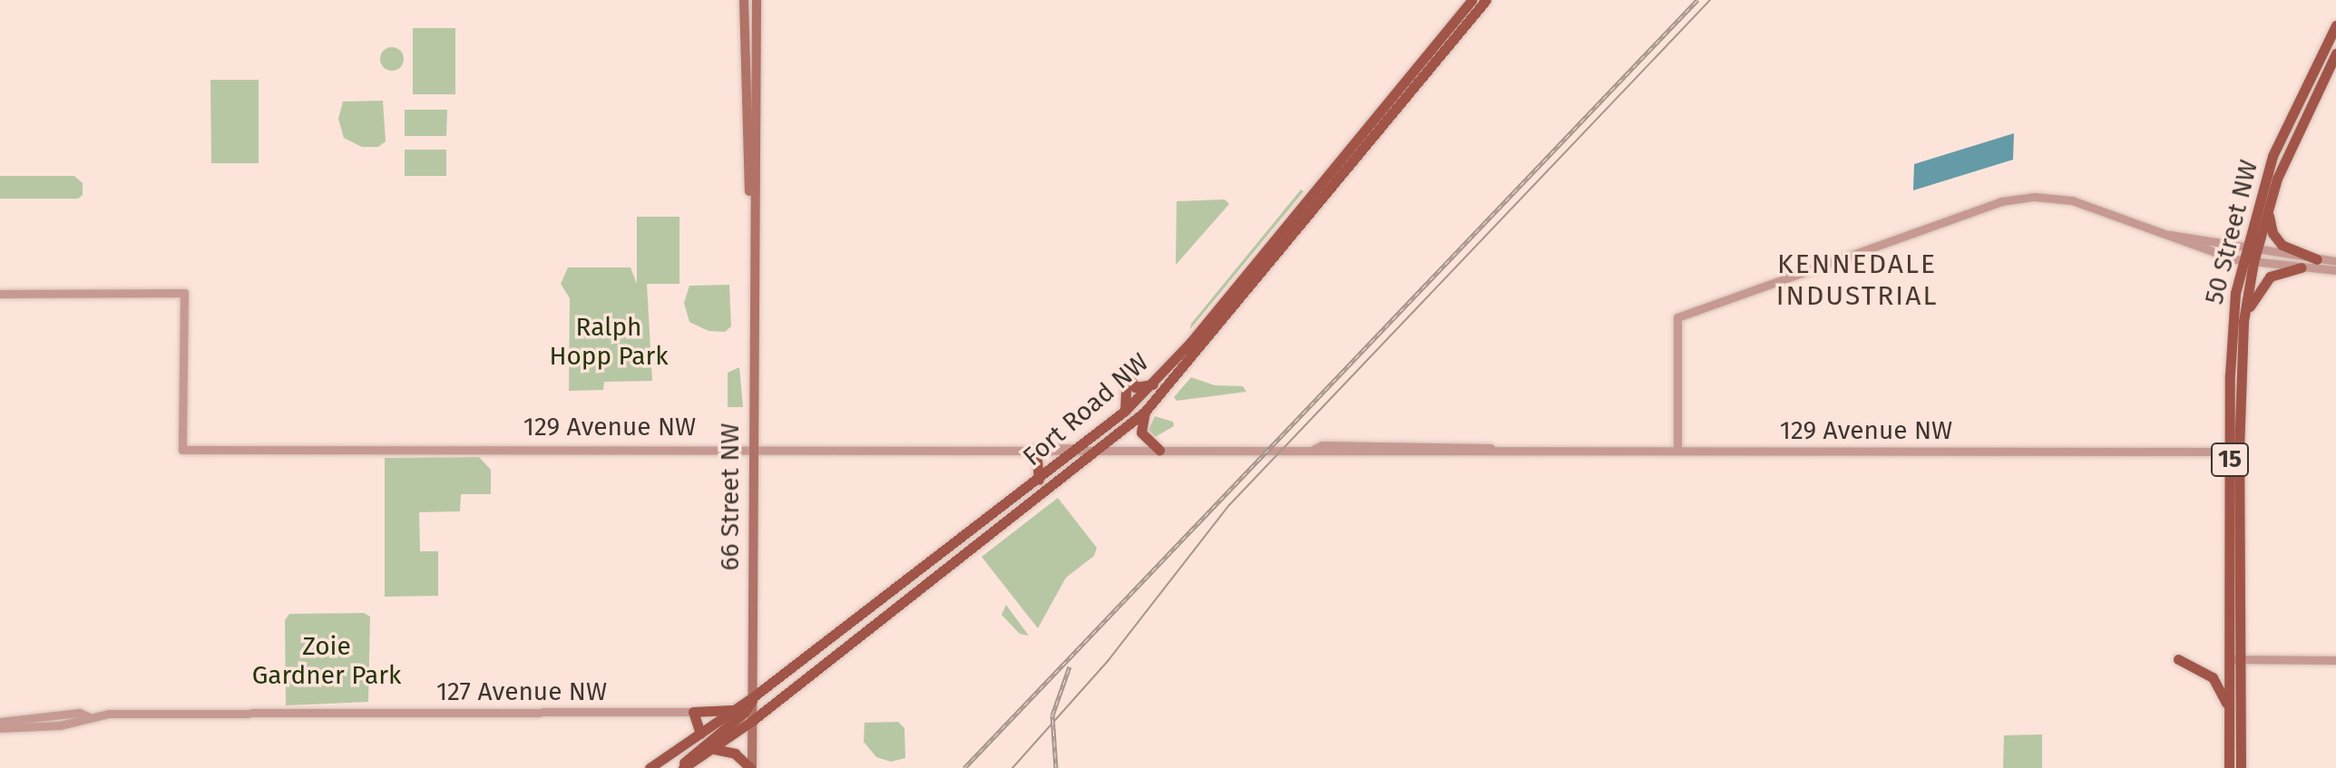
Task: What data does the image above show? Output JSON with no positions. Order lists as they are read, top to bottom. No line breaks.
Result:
{"streets":{"main road":["50 Street NW","Fort Road NW","15","66 Street NW"],"street":["129 Avenue NW","127 Avenue NW"]},"crossings":[["50 Street NW","129 Avenue NW"],["Fort Road NW","129 Avenue NW"],["Fort Road NW","66 Street NW"],["129 Avenue NW","66 Street NW"]],"districts":["KENNEDALE INDUSTRIAL"],"parks":["Ralph Hopp Park","Zoie Gardner Park"]}
